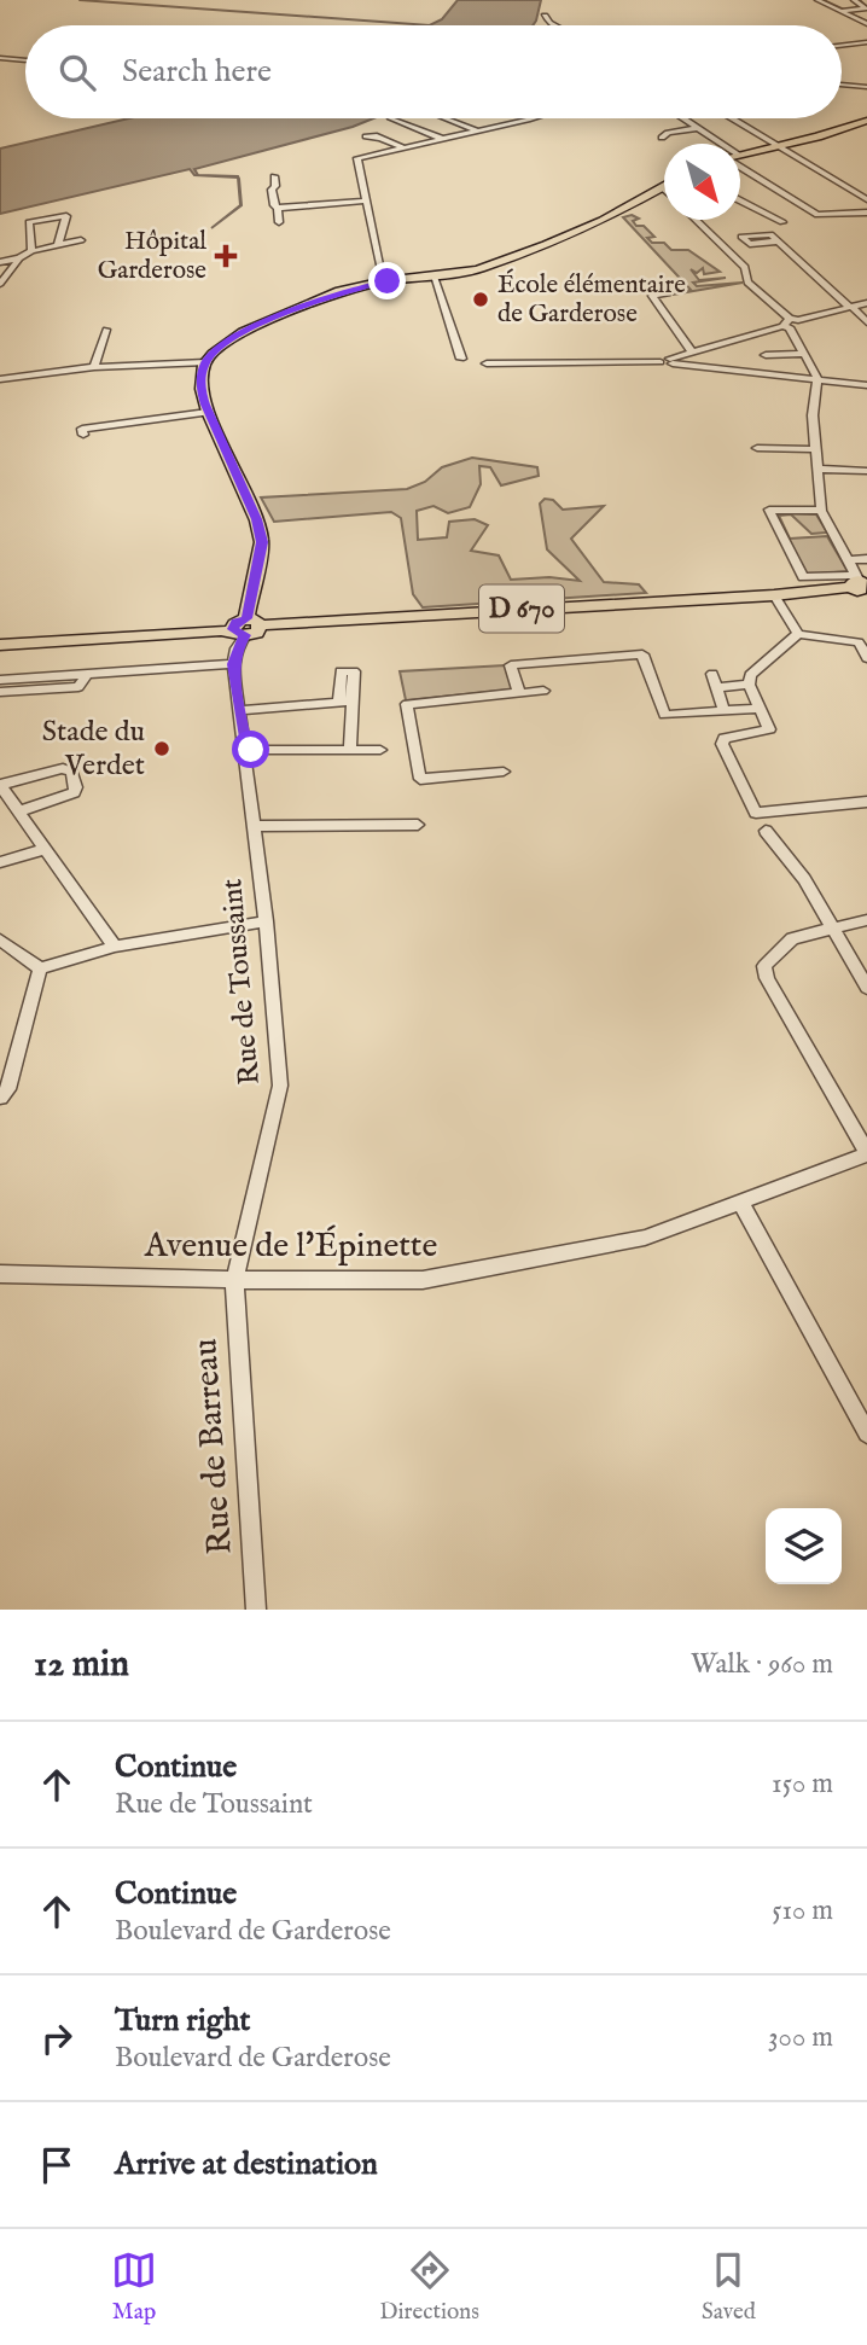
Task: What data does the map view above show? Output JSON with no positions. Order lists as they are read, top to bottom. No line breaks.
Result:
{"streets":{"main road":["D 670"],"street":["Rue de Toussaint","Avenue de l'Épinette","Rue de Barreau"]},"crossings":[["Rue de Toussaint","Avenue de l'Épinette"],["Rue de Toussaint","Rue de Barreau"],["Avenue de l'Épinette","Rue de Barreau"]],"places":{"health":["Hôpital Garderose"],"other":["École élémentaire de Garderose","Stade du Verdet"]},"north":"bottom right","page":{"search":"Search here","heading":["12 min","Walk · 960 m"],"list":[["Continue","Rue de Toussaint","150 m"],["Continue","Boulevard de Garderose","510 m"],["Turn right","Boulevard de Garderose","300 m"],"Arrive at destination"],"nav":["Map","Directions","Saved"]}}
